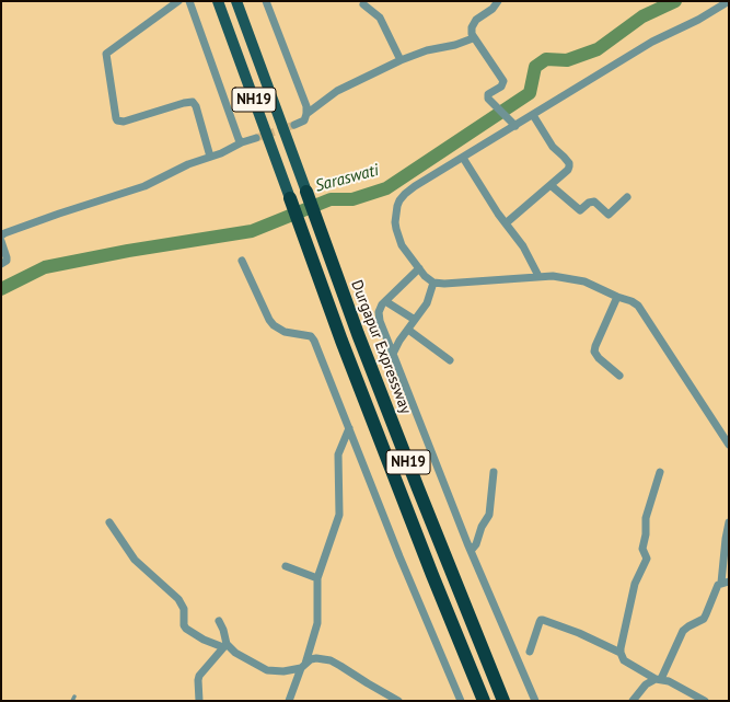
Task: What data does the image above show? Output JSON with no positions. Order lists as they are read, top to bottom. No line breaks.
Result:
{"streets":{"highway":["NH19","Durgapur Expressway"]},"water":["Saraswati"]}
